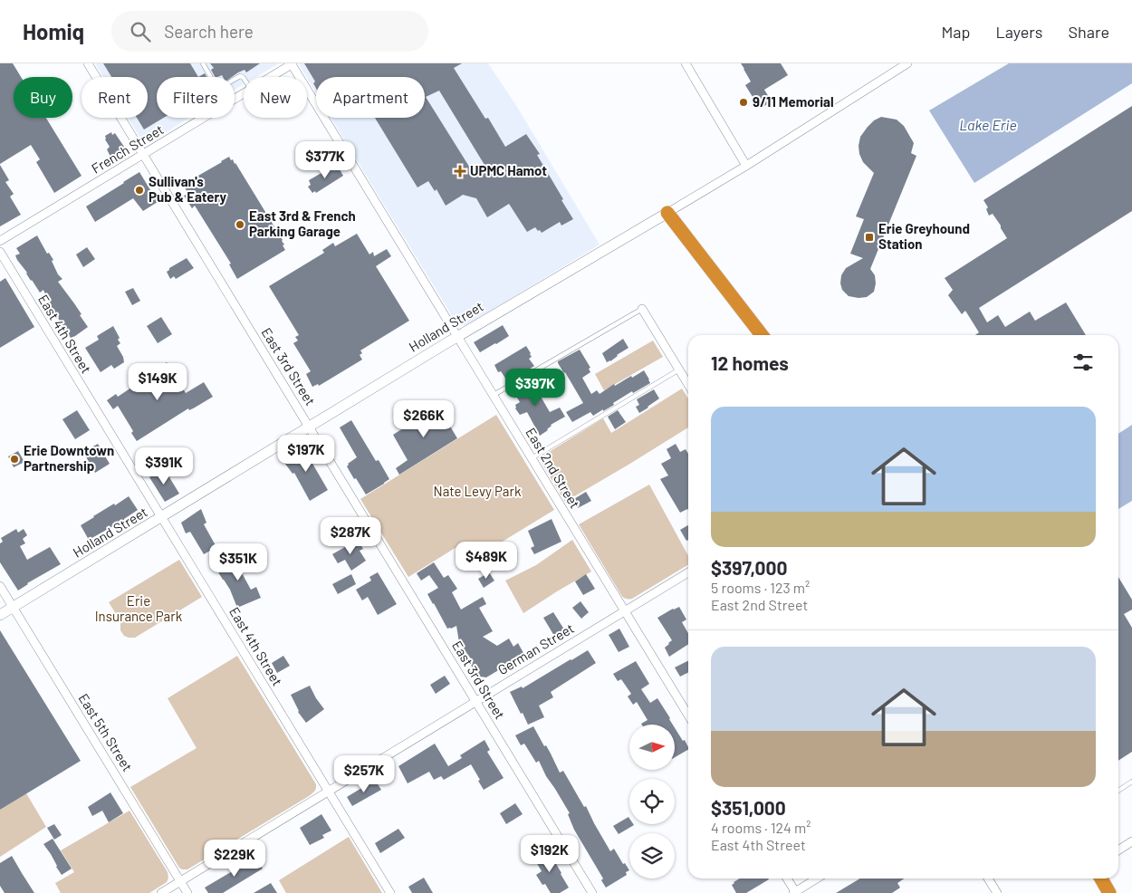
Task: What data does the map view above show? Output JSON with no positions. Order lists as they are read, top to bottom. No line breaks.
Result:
{"streets":{"street":["French Street","Holland Street","East 4th Street","East 3rd Street","East 2nd Street","German Street","East 5th Street"]},"crossings":[["French Street","East 3rd Street"],["French Street","East 2nd Street"],["Holland Street","East 4th Street"],["Holland Street","East 3rd Street"],["Holland Street","East 2nd Street"],["Holland Street","East 5th Street"],["East 4th Street","German Street"],["East 3rd Street","German Street"],["East 2nd Street","German Street"],["German Street","East 5th Street"]],"water":["Lake Erie"],"parks":["Nate Levy Park","Erie Insurance Park"],"places":{"other":["9/11 Memorial","Sullivan's Pub & Eatery","East 3rd & French Parking Garage","Erie Downtown Partnership"],"health":["UPMC Hamot"],"transit":["Erie Greyhound Station"]},"north":"right","page":{"header":"Homiq","search":"Search here","nav":["Map","Layers","Share"],"chip":["Buy","Rent","Filters","New","Apartment"],"price":["$377K","$149K","$397K","$266K","$197K","$391K","$287K","$489K","$351K","$257K","$192K","$229K"],"heading":"12 homes","list":[{"name":"$397,000","note":"5 rooms · 123 m² · East 2nd Street"},{"name":"$351,000","note":"4 rooms · 124 m² · East 4th Street"}]}}
